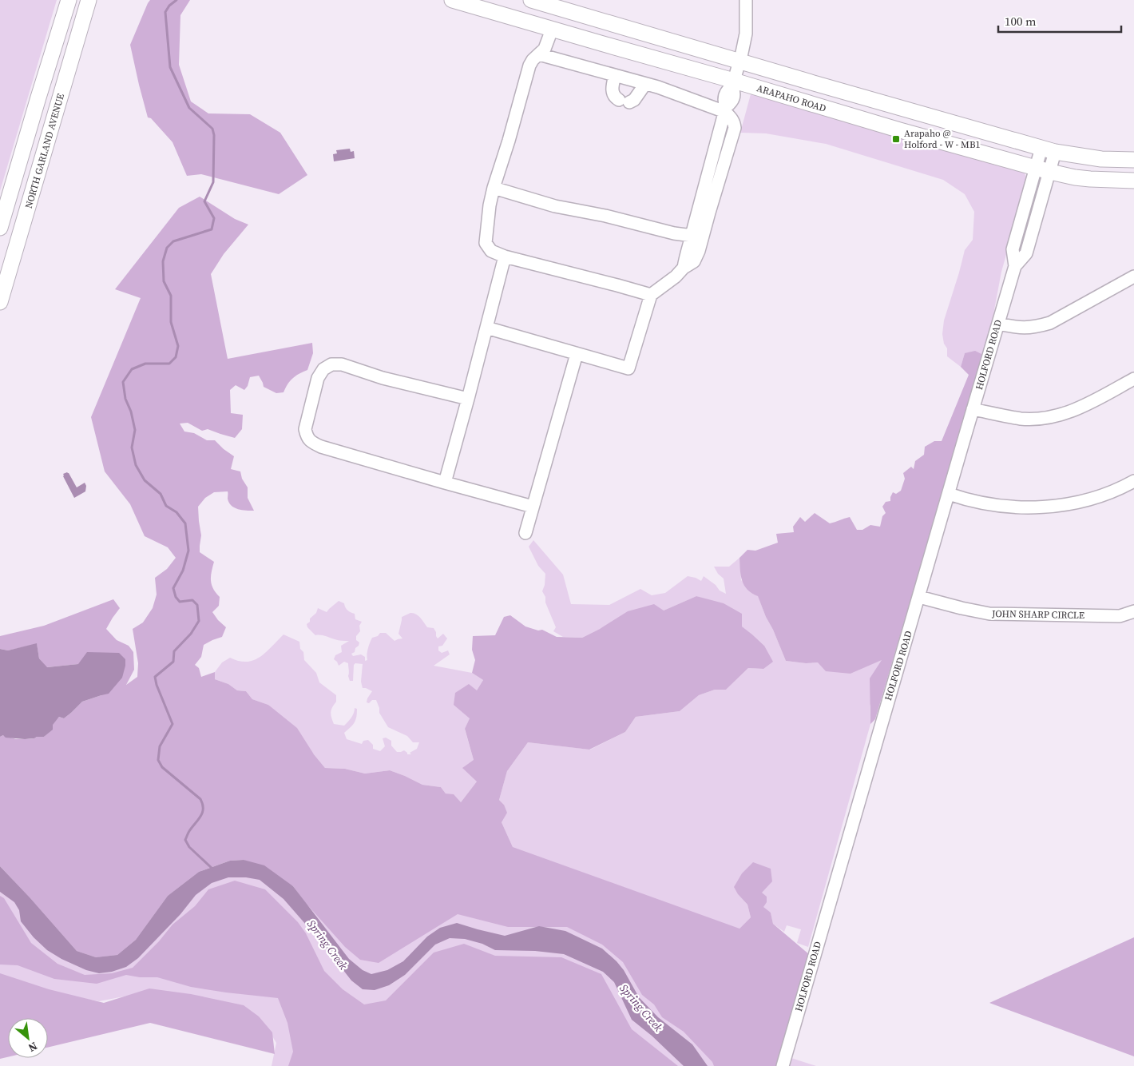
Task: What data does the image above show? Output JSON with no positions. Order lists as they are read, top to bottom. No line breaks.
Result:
{"streets":{"main road":["ARAPAHO ROAD","NORTH GARLAND AVENUE"],"street":["HOLFORD ROAD","JOHN SHARP CIRCLE"]},"crossings":[["ARAPAHO ROAD","HOLFORD ROAD"],["HOLFORD ROAD","JOHN SHARP CIRCLE"]],"water":["Spring Creek"],"places":{"transit":["Arapaho @ Holford - W - MB1"]},"scale_bar":"100 m","north":"bottom right"}
